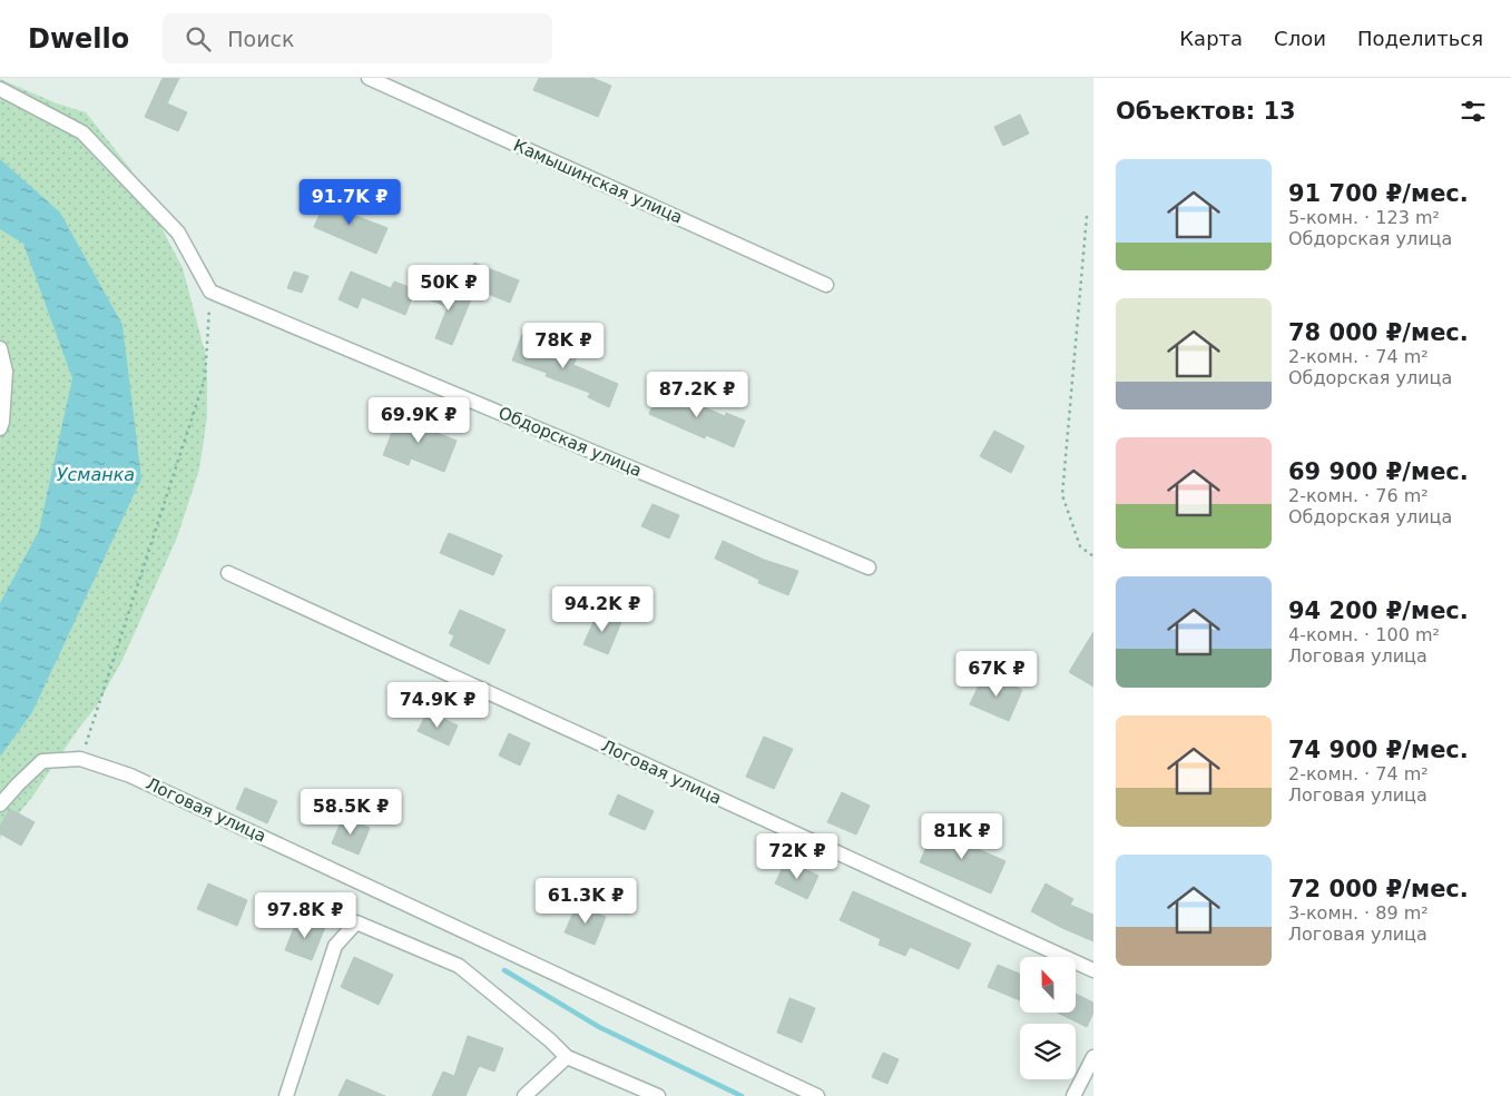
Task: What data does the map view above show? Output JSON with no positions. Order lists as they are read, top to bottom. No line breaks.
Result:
{"streets":{"street":["Камышинская улица","Обдорская улица","Логовая улица"]},"water":["Усманка"],"north":"top","page":{"header":"Dwello","search":"Поиск","nav":["Карта","Слои","Поделиться"],"heading":"Объектов: 13","list":[{"name":"91 700 ₽/мес.","note":"5-комн. · 123 m² · Обдорская улица"},{"name":"78 000 ₽/мес.","note":"2-комн. · 74 m² · Обдорская улица"},{"name":"69 900 ₽/мес.","note":"2-комн. · 76 m² · Обдорская улица"},{"name":"94 200 ₽/мес.","note":"4-комн. · 100 m² · Логовая улица"},{"name":"74 900 ₽/мес.","note":"2-комн. · 74 m² · Логовая улица"},{"name":"72 000 ₽/мес.","note":"3-комн. · 89 m² · Логовая улица"}],"price":["91.7K ₽","50K ₽","78K ₽","87.2K ₽","69.9K ₽","94.2K ₽","67K ₽","74.9K ₽","58.5K ₽","81K ₽","72K ₽","61.3K ₽","97.8K ₽"]}}
